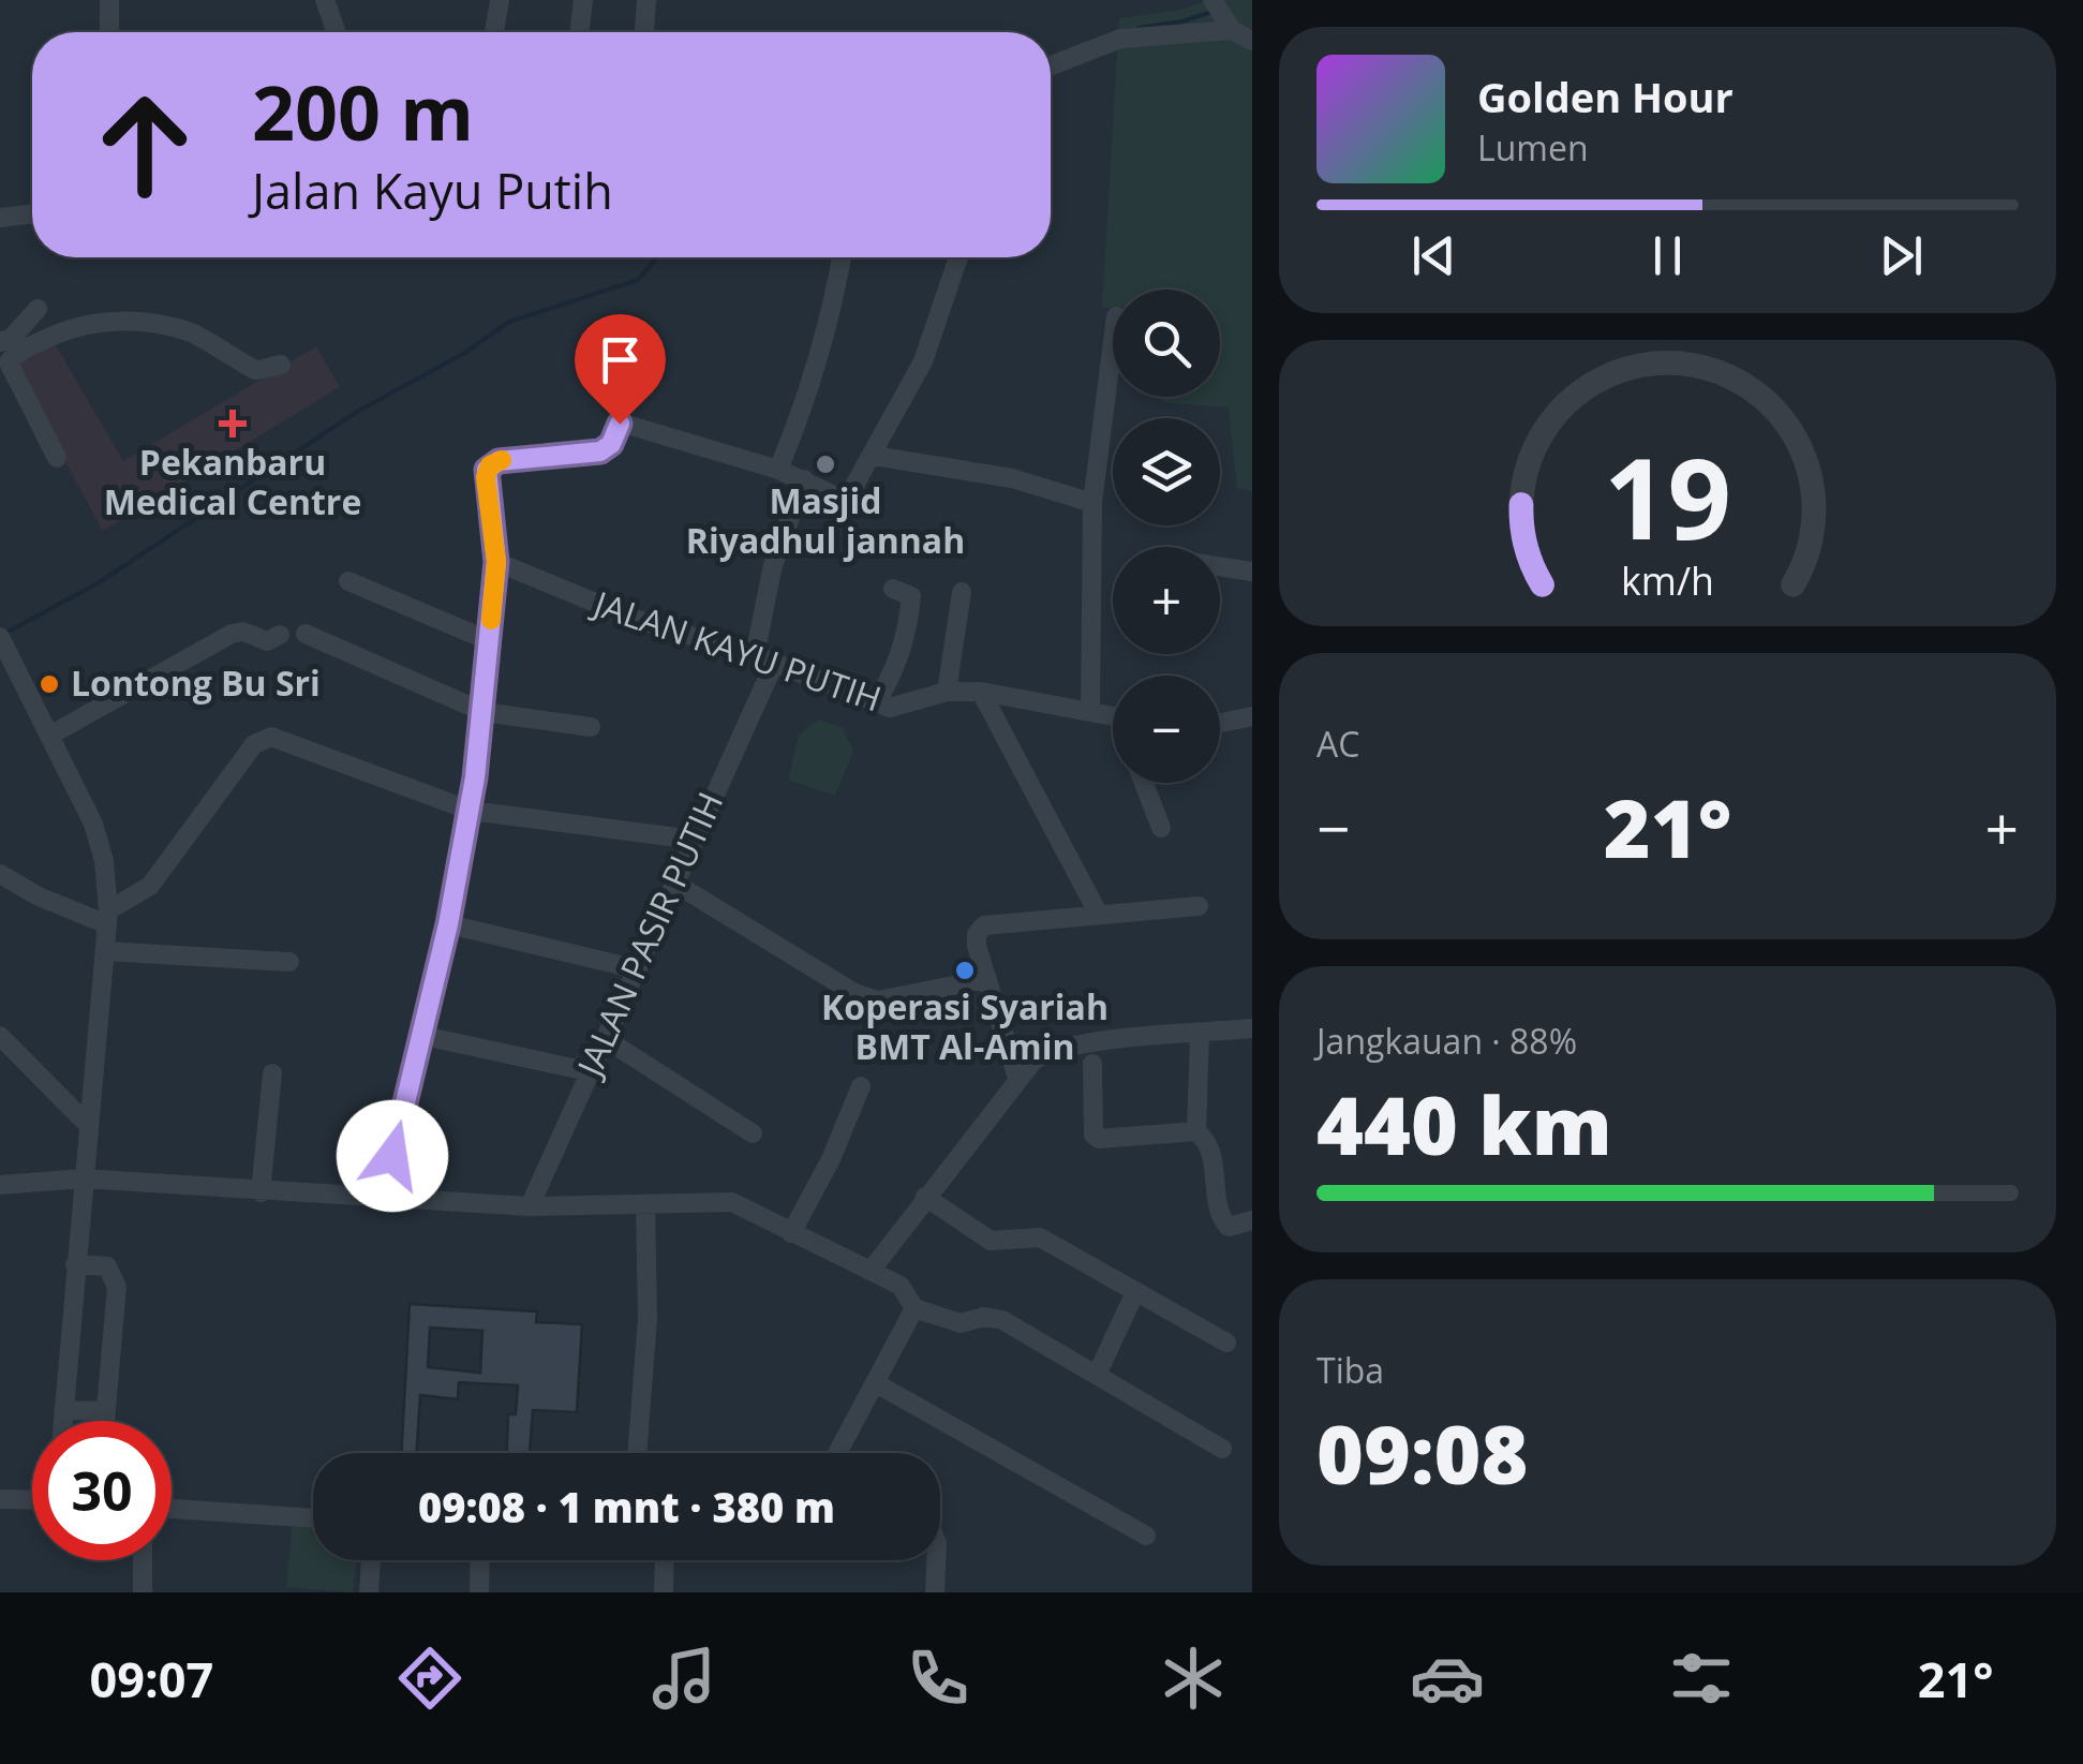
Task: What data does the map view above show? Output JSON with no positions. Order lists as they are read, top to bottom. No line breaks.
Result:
{"streets":{"street":["JALAN KAYU PUTIH","JALAN PASIR PUTIH"]},"crossings":[["JALAN KAYU PUTIH","JALAN PASIR PUTIH"]],"places":{"health":["Pekanbaru Medical Centre"],"other":["Masjid Riyadhul jannah","Lontong Bu Sri","Koperasi Syariah BMT Al-Amin"]},"page":{"turn":["200 m","Jalan Kayu Putih"],"song":["Golden Hour","Lumen"],"map_buttons":["+","−"],"tile":["AC",["Jangkauan · 88%","440 km"],["Tiba","09:08"]],"heat":["−","21°","+"],"limit":"30","trip":"09:08 · 1 mnt · 380 m","tabs":["09:07","21°"],"gauge":["19","km/h"]}}
